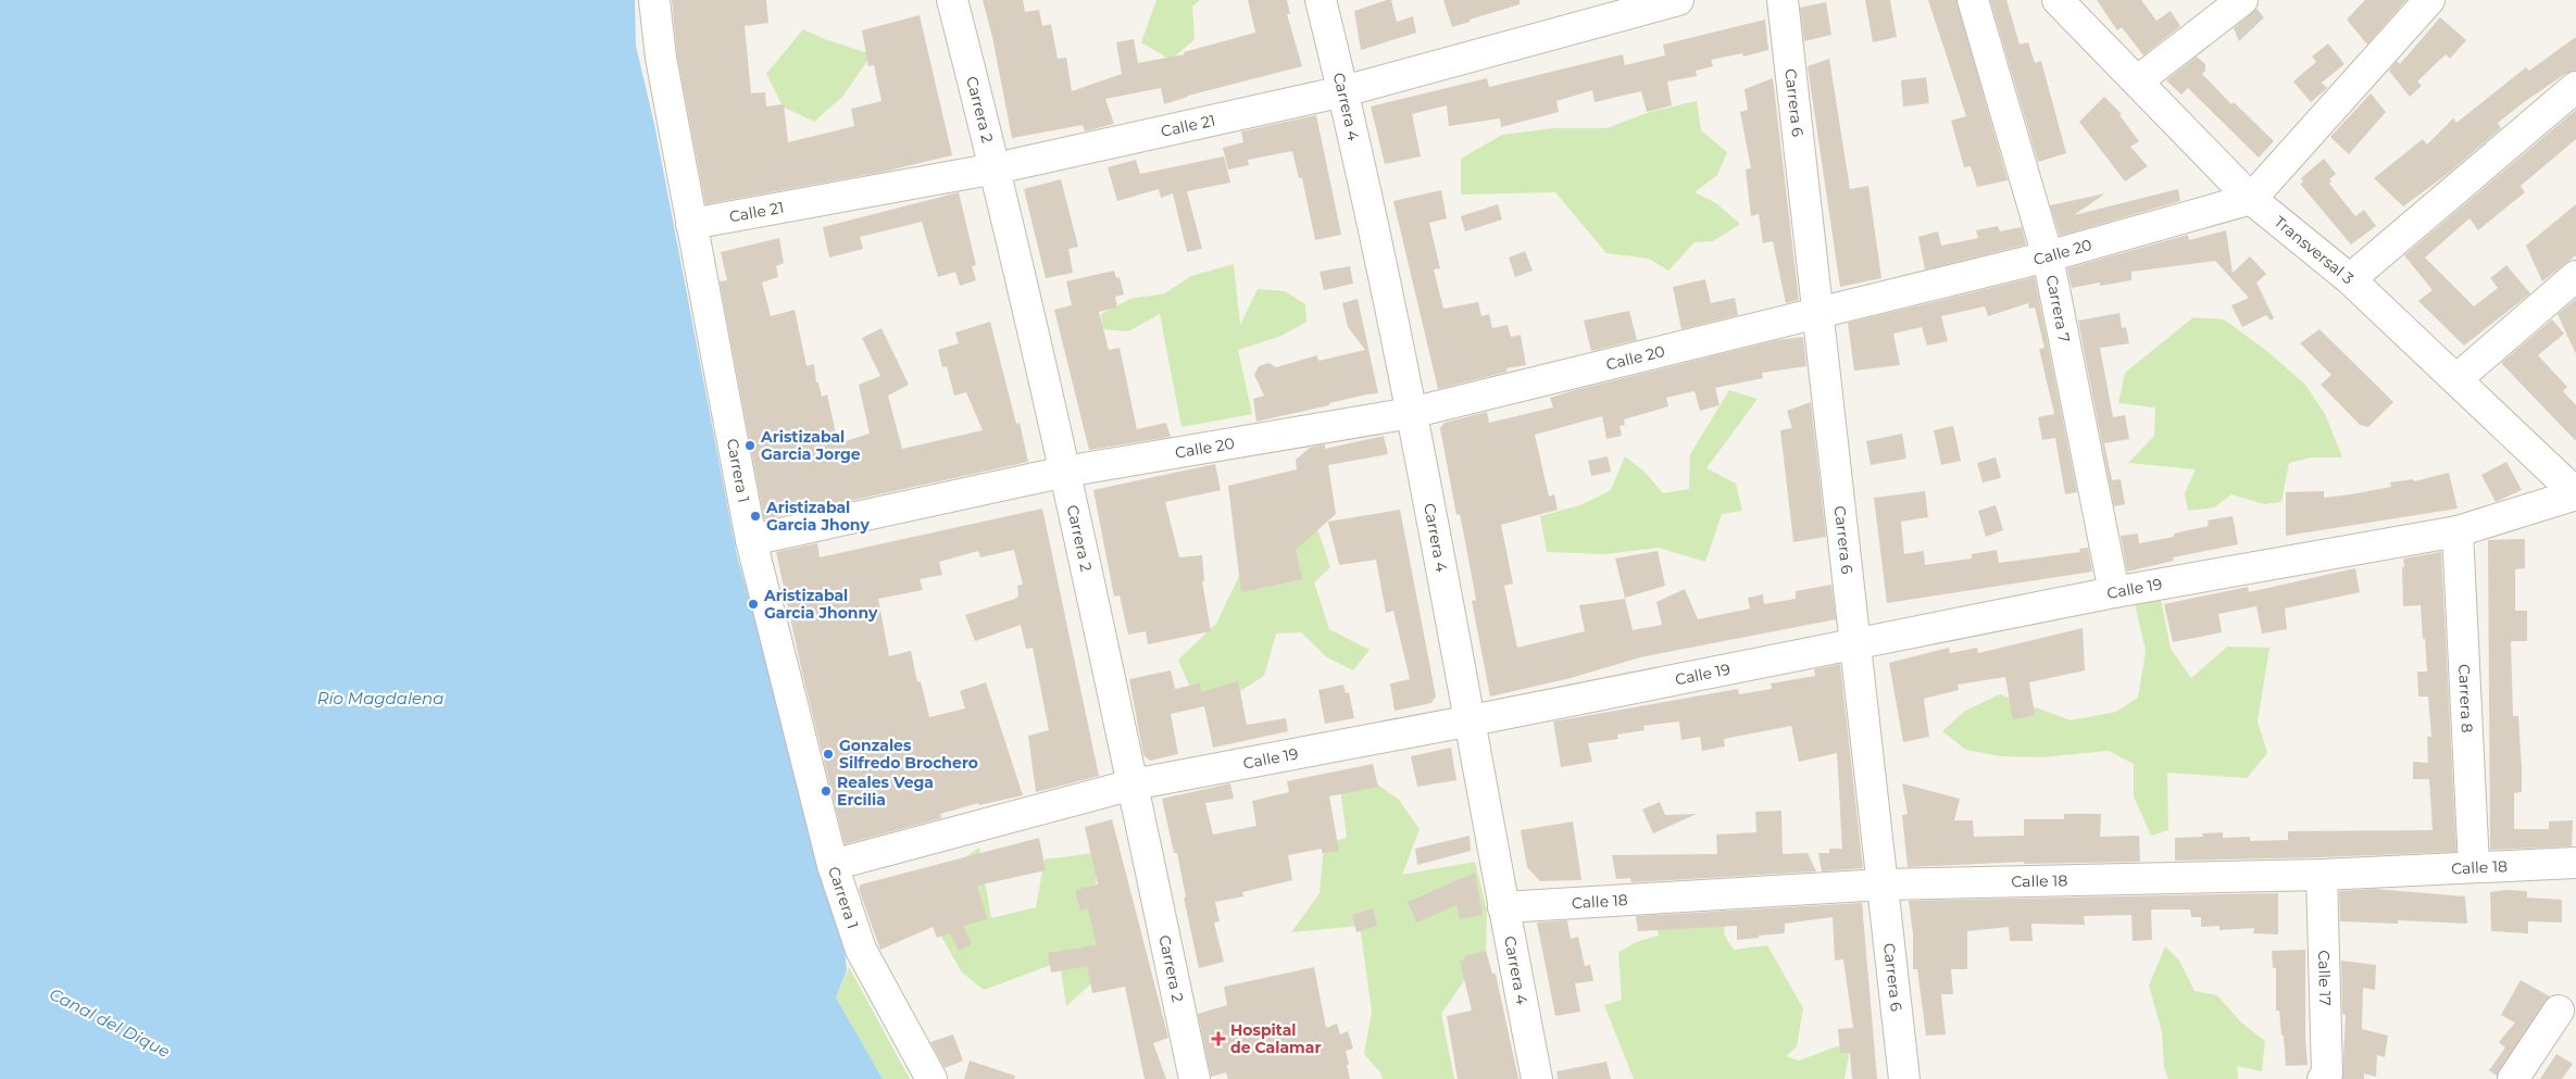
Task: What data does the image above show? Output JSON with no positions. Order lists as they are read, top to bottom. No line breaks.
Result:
{"streets":{"street":["Carrera 6","Carrera 4","Carrera 2","Calle 21","Transversal 3","Calle 20","Carrera 7","Carrera 1","Calle 19","Carrera 8","Calle 18","Calle 17"]},"crossings":[["Carrera 6","Calle 20"],["Carrera 6","Calle 19"],["Carrera 6","Calle 18"],["Carrera 4","Calle 21"],["Carrera 4","Calle 20"],["Carrera 4","Calle 19"],["Carrera 4","Calle 18"],["Carrera 2","Calle 21"],["Carrera 2","Calle 20"],["Carrera 2","Calle 19"],["Calle 21","Carrera 1"],["Transversal 3","Calle 20"],["Transversal 3","Calle 19"],["Calle 20","Carrera 7"],["Calle 20","Carrera 1"],["Carrera 7","Calle 19"],["Carrera 1","Calle 19"],["Calle 19","Carrera 8"],["Carrera 8","Calle 18"],["Calle 18","Calle 17"]],"water":["Río Magdalena","Canal del Dique"],"places":{"other":["Aristizabal Garcia Jorge","Aristizabal Garcia Jhony","Aristizabal Garcia Jhonny","Gonzales Silfredo Brochero","Reales Vega Ercilia"],"health":["Hospital de Calamar"]}}
